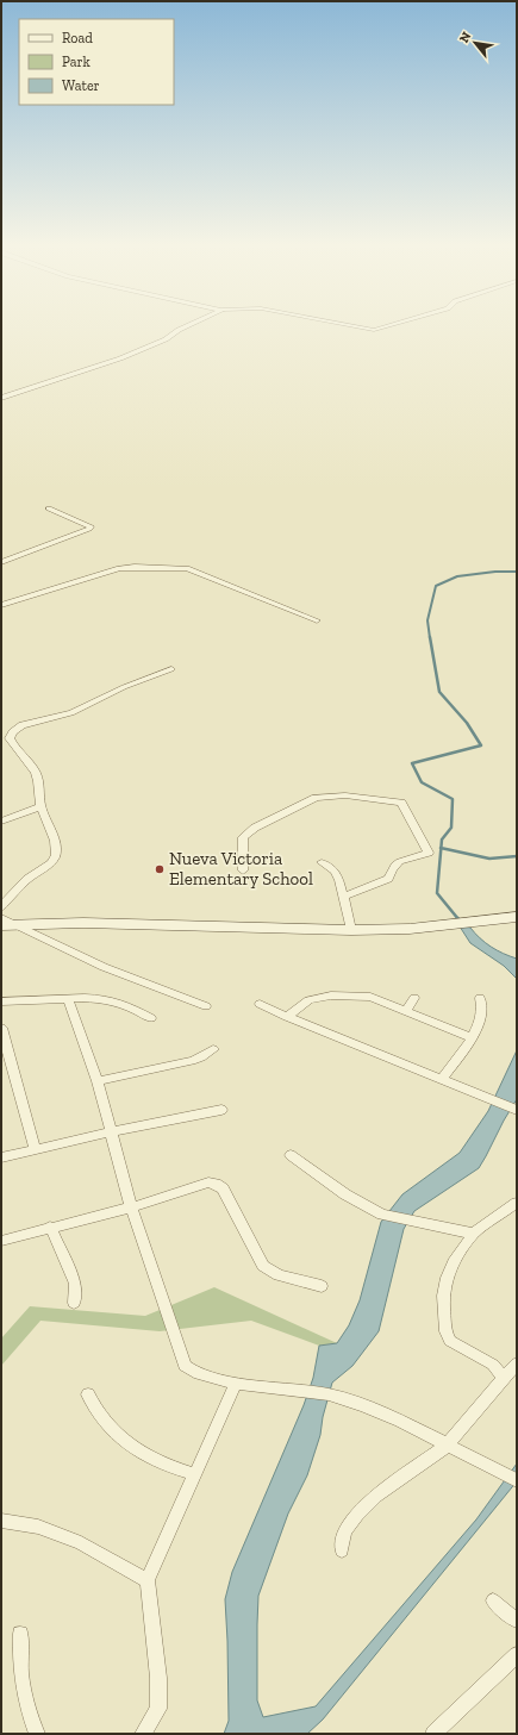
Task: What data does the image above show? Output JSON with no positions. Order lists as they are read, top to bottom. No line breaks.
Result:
{"places":["Nueva Victoria Elementary School"],"legend":["Road","Park","Water"],"north":"top left"}
